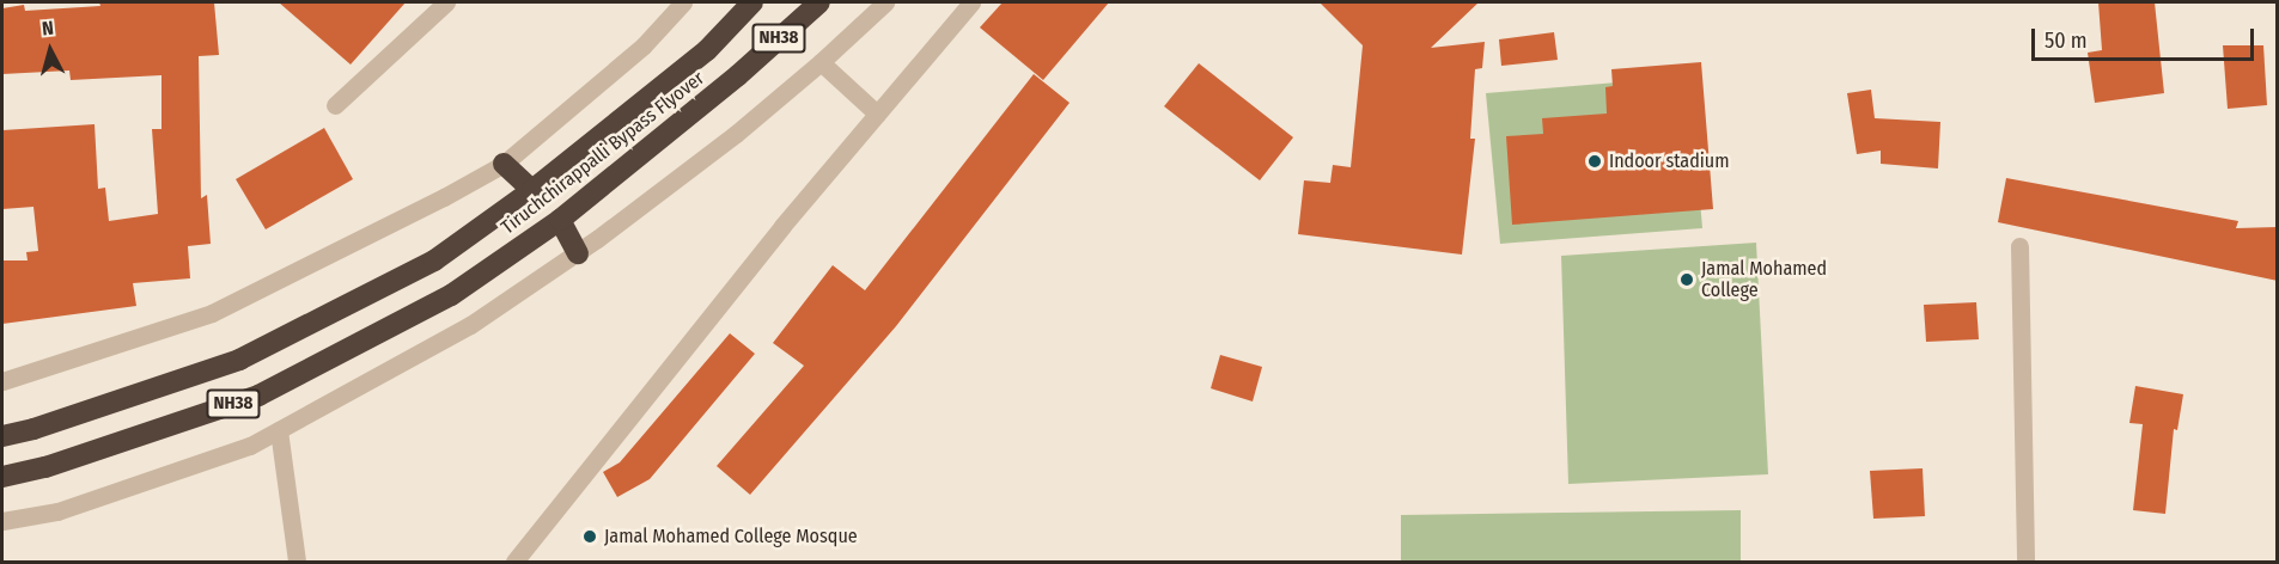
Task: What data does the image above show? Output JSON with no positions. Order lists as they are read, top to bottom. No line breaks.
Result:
{"streets":{"highway":["NH38","Tiruchchirappalli Bypass Flyover"]},"places":["Indoor stadium","Jamal Mohamed College","Jamal Mohamed College Mosque"],"scale_bar":"50 m","north":"top"}
